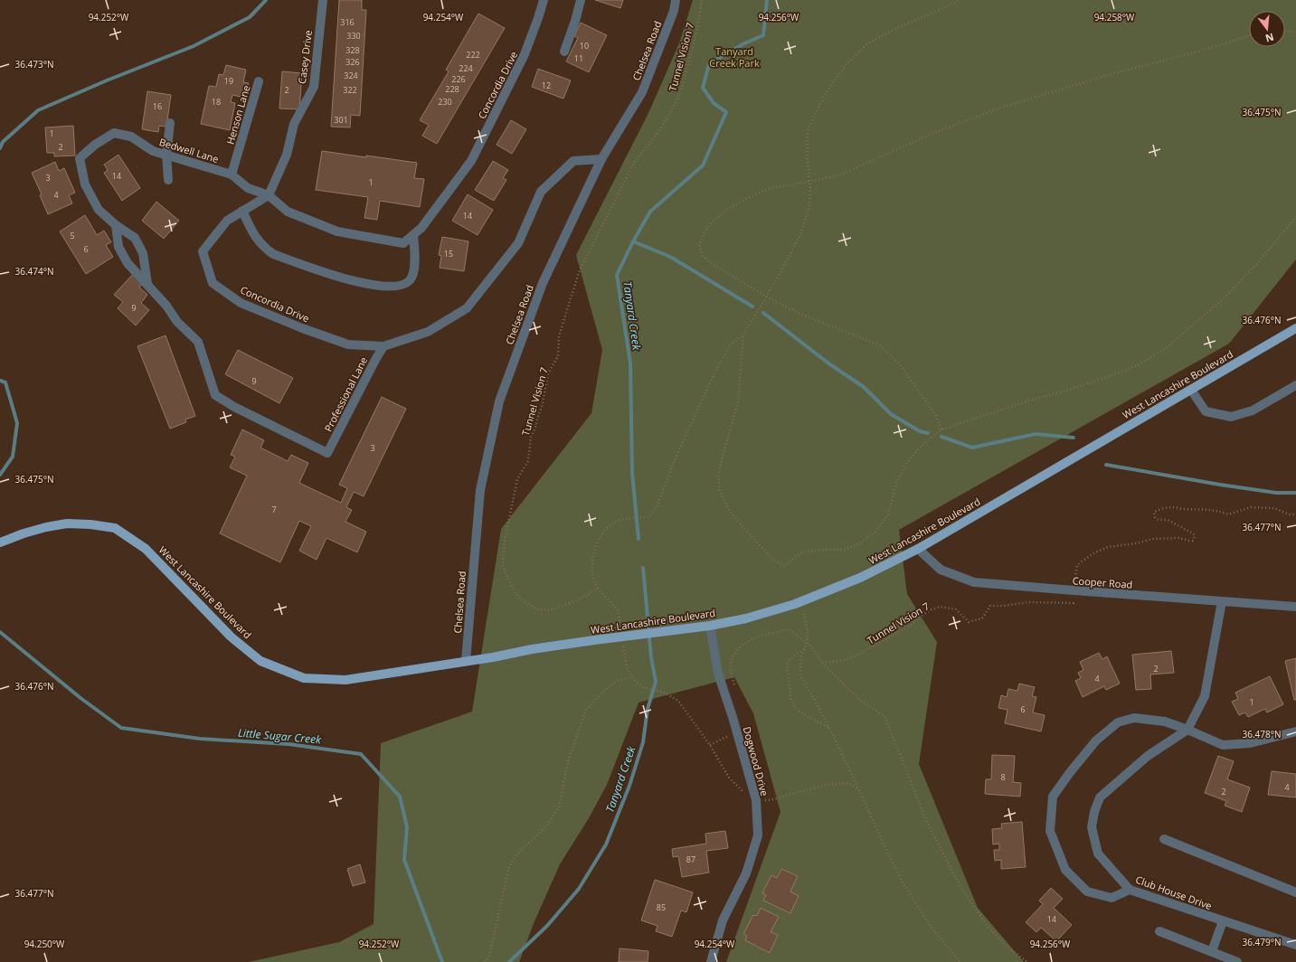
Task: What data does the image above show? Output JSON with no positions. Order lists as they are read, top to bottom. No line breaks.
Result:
{"streets":{"main road":["West Lancashire Boulevard"],"street":["Chelsea Road","Casey Drive","Concordia Drive","Henson Lane","Bedwell Lane","Professional Lane","Cooper Road","Dogwood Drive","Club House Drive"],"path":["Tunnel Vision 7"]},"crossings":[["Chelsea Road","Concordia Drive"],["Chelsea Road","West Lancashire Boulevard"],["Casey Drive","Concordia Drive"],["Casey Drive","Bedwell Lane"],["Concordia Drive","Bedwell Lane"],["Concordia Drive","Professional Lane"],["Henson Lane","Bedwell Lane"],["Bedwell Lane","Professional Lane"],["West Lancashire Boulevard","Cooper Road"],["West Lancashire Boulevard","Dogwood Drive"],["Cooper Road","Club House Drive"]],"water":["Tanyard Creek","Little Sugar Creek"],"parks":["Tanyard Creek Park"],"house_numbers":["316","330","10","328","222","11","326","224","324","226","19","12","228","2","322","18","230","16","301","1","2","14","3","1","4","14","5","6","15","9","9","3","7","2","4","1","6","8","4","2","87","85","14"],"north":"bottom","coordinates":["94.252°W","94.254°W","94.256°W","94.258°W","36.473°N","36.475°N","36.474°N","36.476°N","36.477°N","36.478°N","36.479°N","94.250°W"]}
